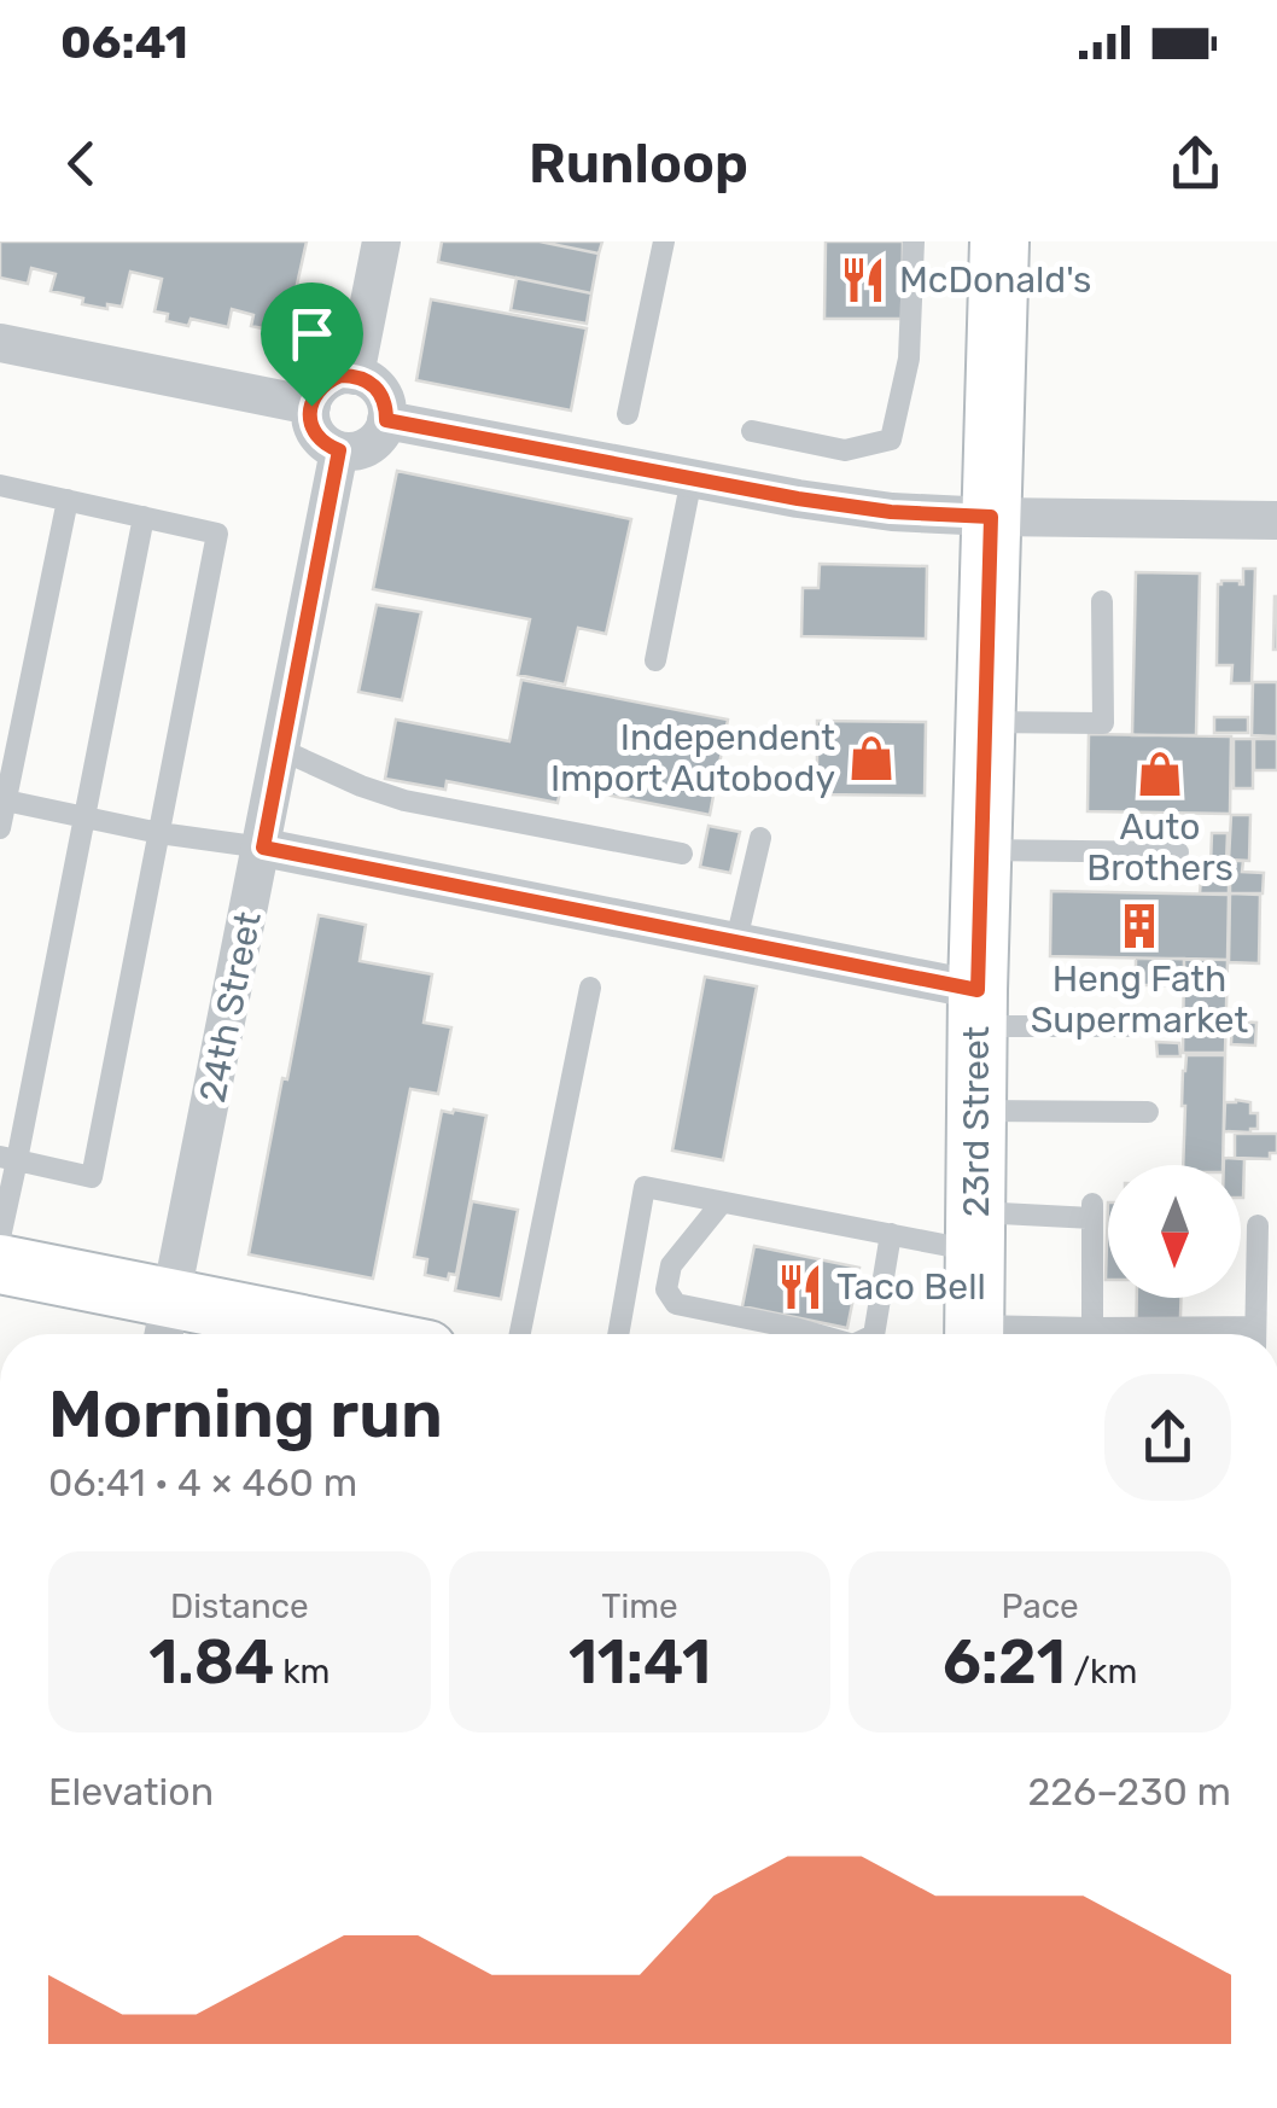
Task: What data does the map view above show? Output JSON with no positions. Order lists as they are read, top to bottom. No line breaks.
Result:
{"streets":{"main road":["23rd Street"],"street":["24th Street"]},"places":{"restaurant":["McDonald's","Taco Bell"],"shop":["Independent Import Autobody","Auto Brothers"],"building":["Heng Fath Supermarket"]},"north":"bottom","page":{"status":"06:41","header":"Runloop","heading":["Morning run","06:41 · 4 × 460 m"],"stats":[["Distance","1.84 km"],["Time","11:41"],["Pace","6:21 /km"]],"chart":["Elevation","226–230 m"]}}
